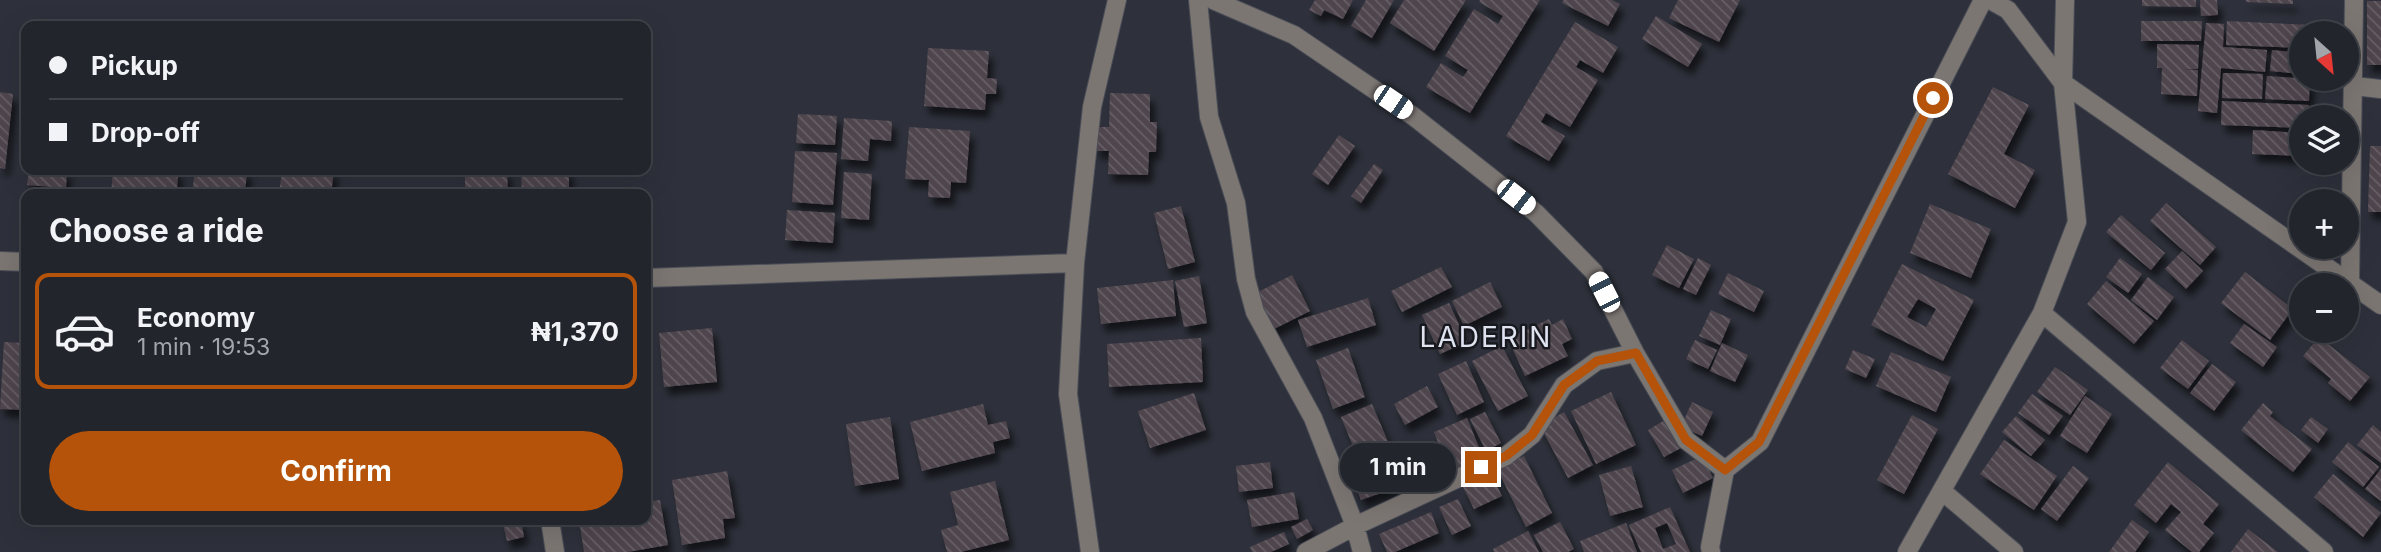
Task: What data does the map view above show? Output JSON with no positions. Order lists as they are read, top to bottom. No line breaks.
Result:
{"districts":["LADERIN"],"north":"bottom right","page":{"map_buttons":["+","−"],"banner":["Pickup","Drop-off"],"heading":"Choose a ride","list":[{"name":"Economy","note":"1 min · 19:53","value":"₦1,370"}],"buttons":"Confirm","bubble":"1 min"}}
